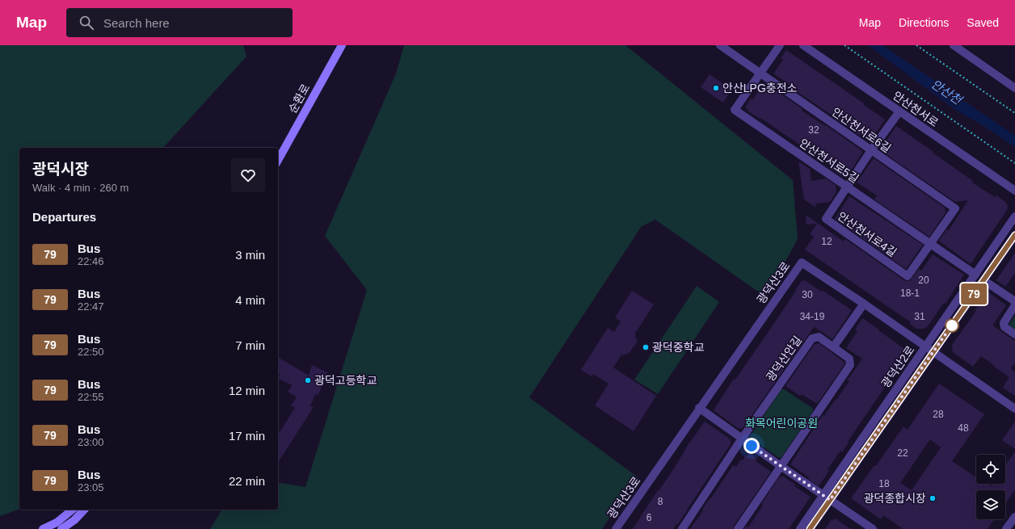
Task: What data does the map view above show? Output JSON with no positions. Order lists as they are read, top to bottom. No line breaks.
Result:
{"streets":{"main road":["순환로"],"street":["안산천서로","안산천서로6길","안산천서로5길","안산천서로4길","광덕산3로","광덕산안길","광덕산2로"]},"crossings":[["안산천서로","안산천서로4길"],["안산천서로6길","안산천서로5길"],["안산천서로6길","안산천서로4길"],["안산천서로5길","안산천서로4길"],["안산천서로5길","광덕산2로"],["광덕산3로","광덕산2로"]],"water":["안산천"],"parks":["화목어린이공원"],"places":["안산LPG충전소","광덕중학교","광덕고등학교","광덕종합시장"],"lines":["bus line 79"],"house_numbers":["32","12","20","18-1","30","34-19","31","28","48","22","18","8","6"],"page":{"header":"Map","search":"Search here","nav":["Map","Directions","Saved"],"on_map":"79","heading":[["광덕시장","Walk · 4 min · 260 m"],"Departures"],"list":[{"mark":"79","name":"Bus","note":"22:46","value":"3 min"},{"mark":"79","name":"Bus","note":"22:47","value":"4 min"},{"mark":"79","name":"Bus","note":"22:50","value":"7 min"},{"mark":"79","name":"Bus","note":"22:55","value":"12 min"},{"mark":"79","name":"Bus","note":"23:00","value":"17 min"},{"mark":"79","name":"Bus","note":"23:05","value":"22 min"}]}}
